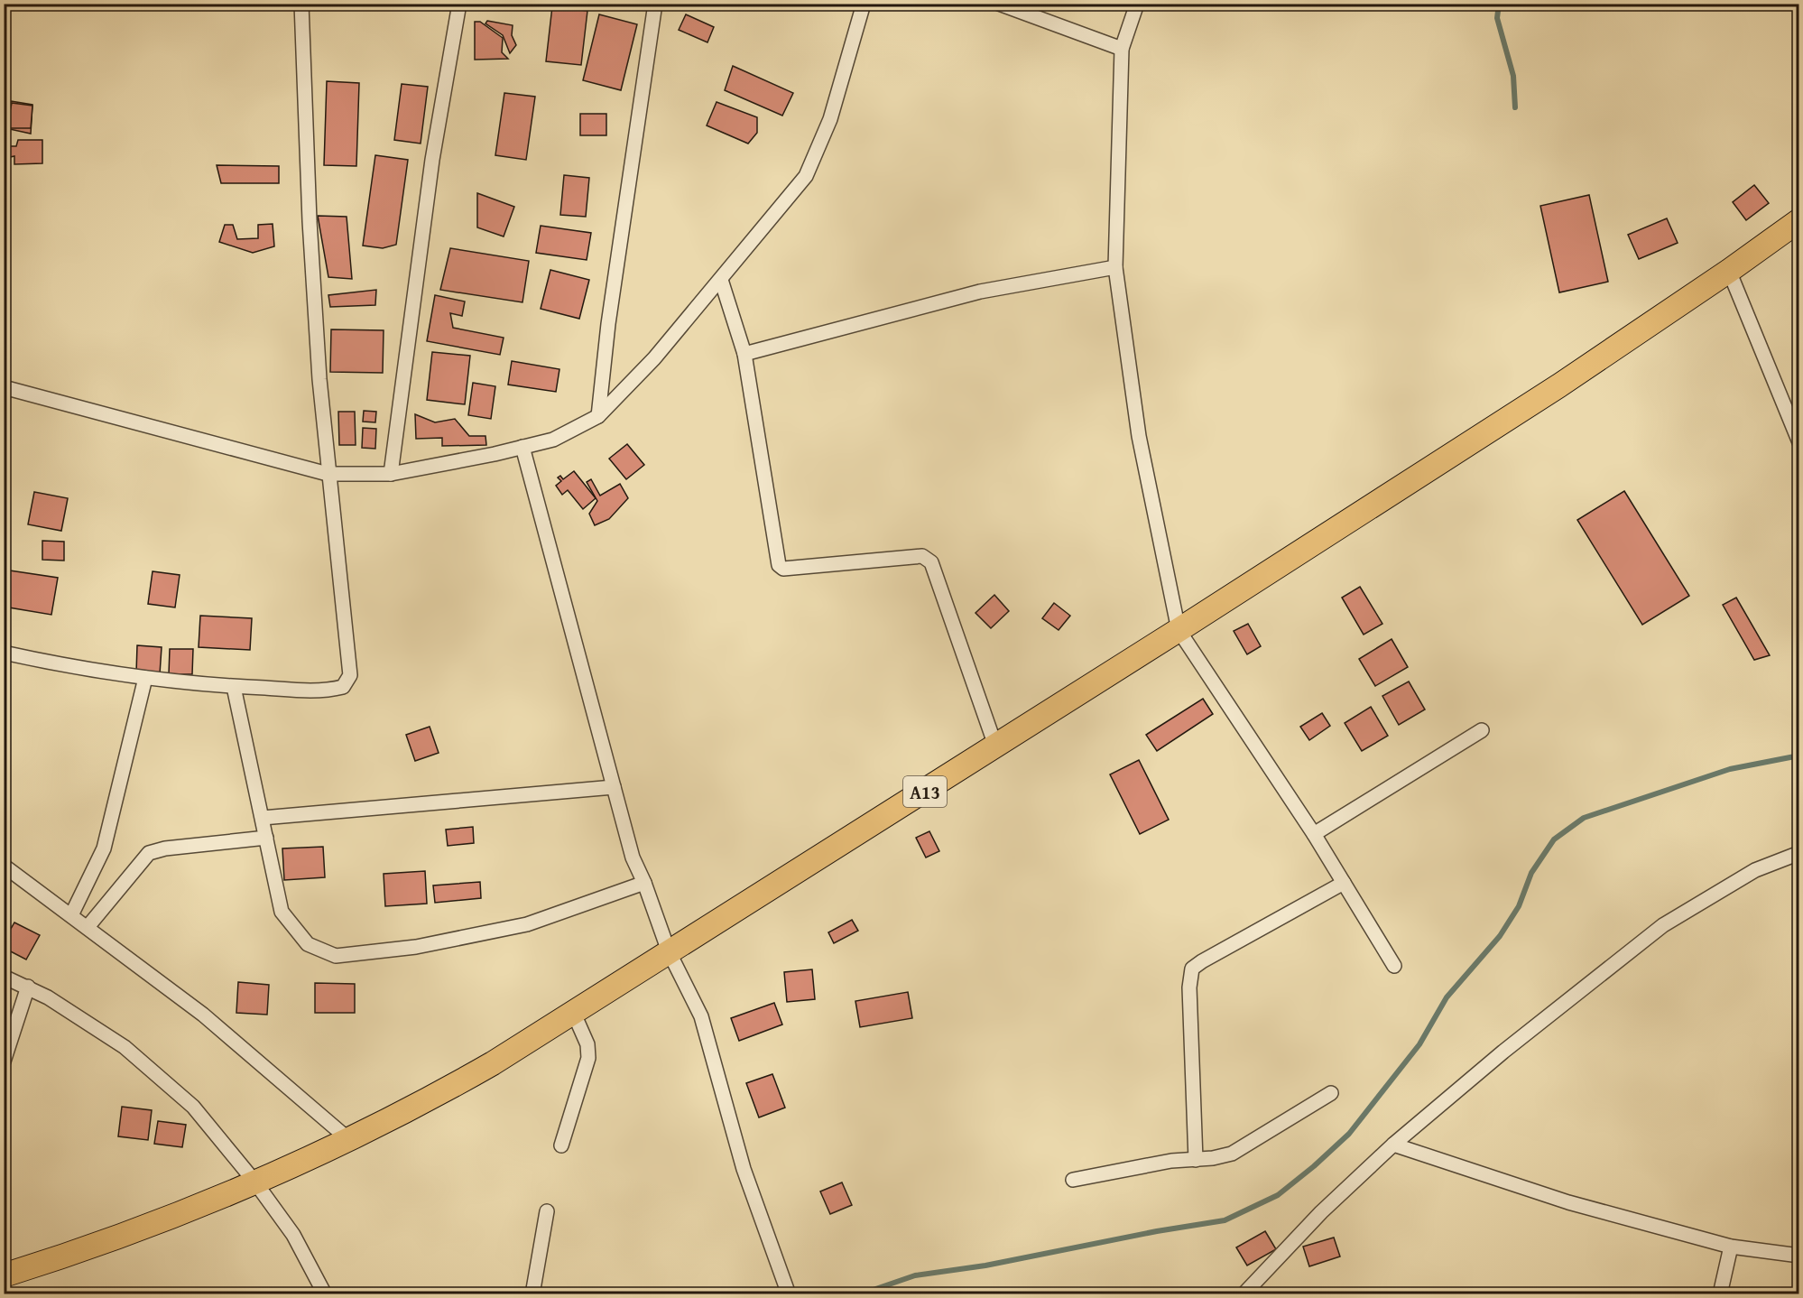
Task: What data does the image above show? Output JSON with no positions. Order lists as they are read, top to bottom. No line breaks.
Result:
{"streets":{"highway":["A13"]}}
